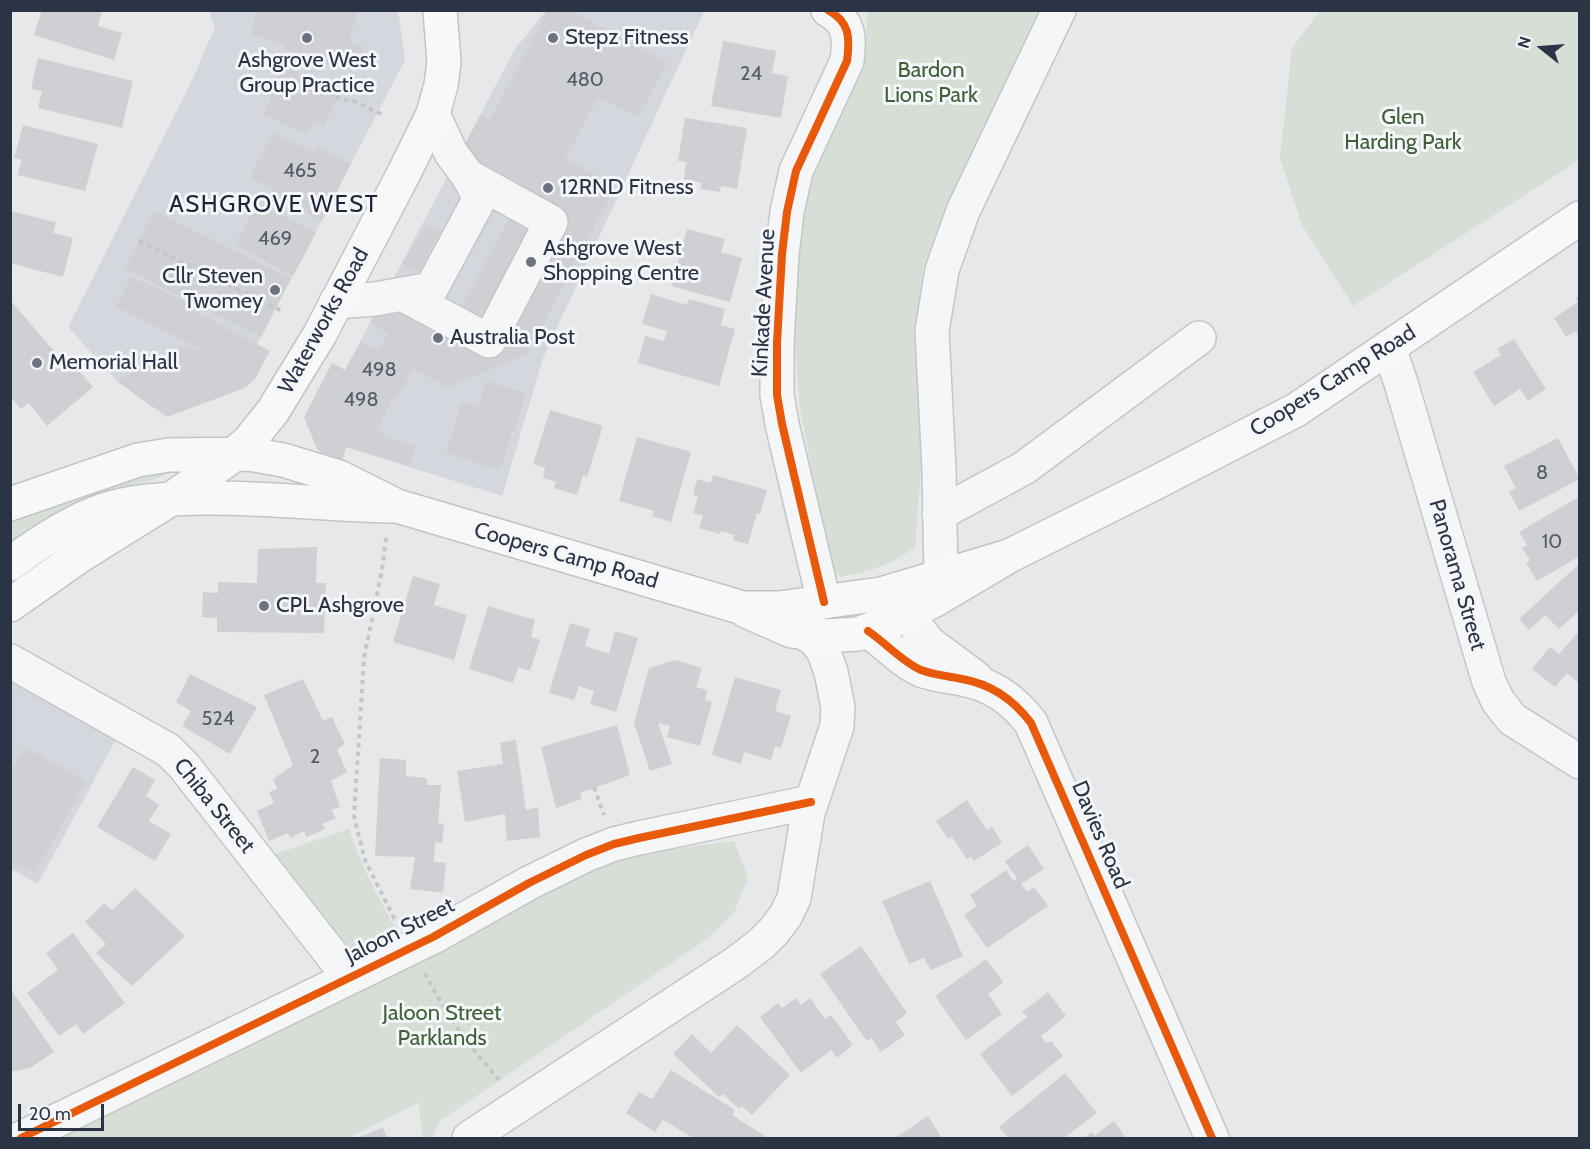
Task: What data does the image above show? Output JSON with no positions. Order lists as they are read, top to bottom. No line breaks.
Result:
{"streets":{"main road":["Waterworks Road","Coopers Camp Road"],"street":["Kinkade Avenue","Panorama Street","Chiba Street","Davies Road","Jaloon Street"]},"crossings":[["Kinkade Avenue","Coopers Camp Road"],["Waterworks Road","Coopers Camp Road"],["Coopers Camp Road","Panorama Street"],["Coopers Camp Road","Davies Road"],["Chiba Street","Jaloon Street"]],"districts":["ASHGROVE WEST"],"parks":["Bardon Lions Park","Glen Harding Park","Jaloon Street Parklands"],"places":["Ashgrove West Group Practice","Stepz Fitness","12RND Fitness","Ashgrove West Shopping Centre","Cllr Steven Twomey","Australia Post","Memorial Hall","CPL Ashgrove"],"house_numbers":["24","480","465","469","498","498","8","10","524","2"],"scale_bar":"20 m","north":"left"}
